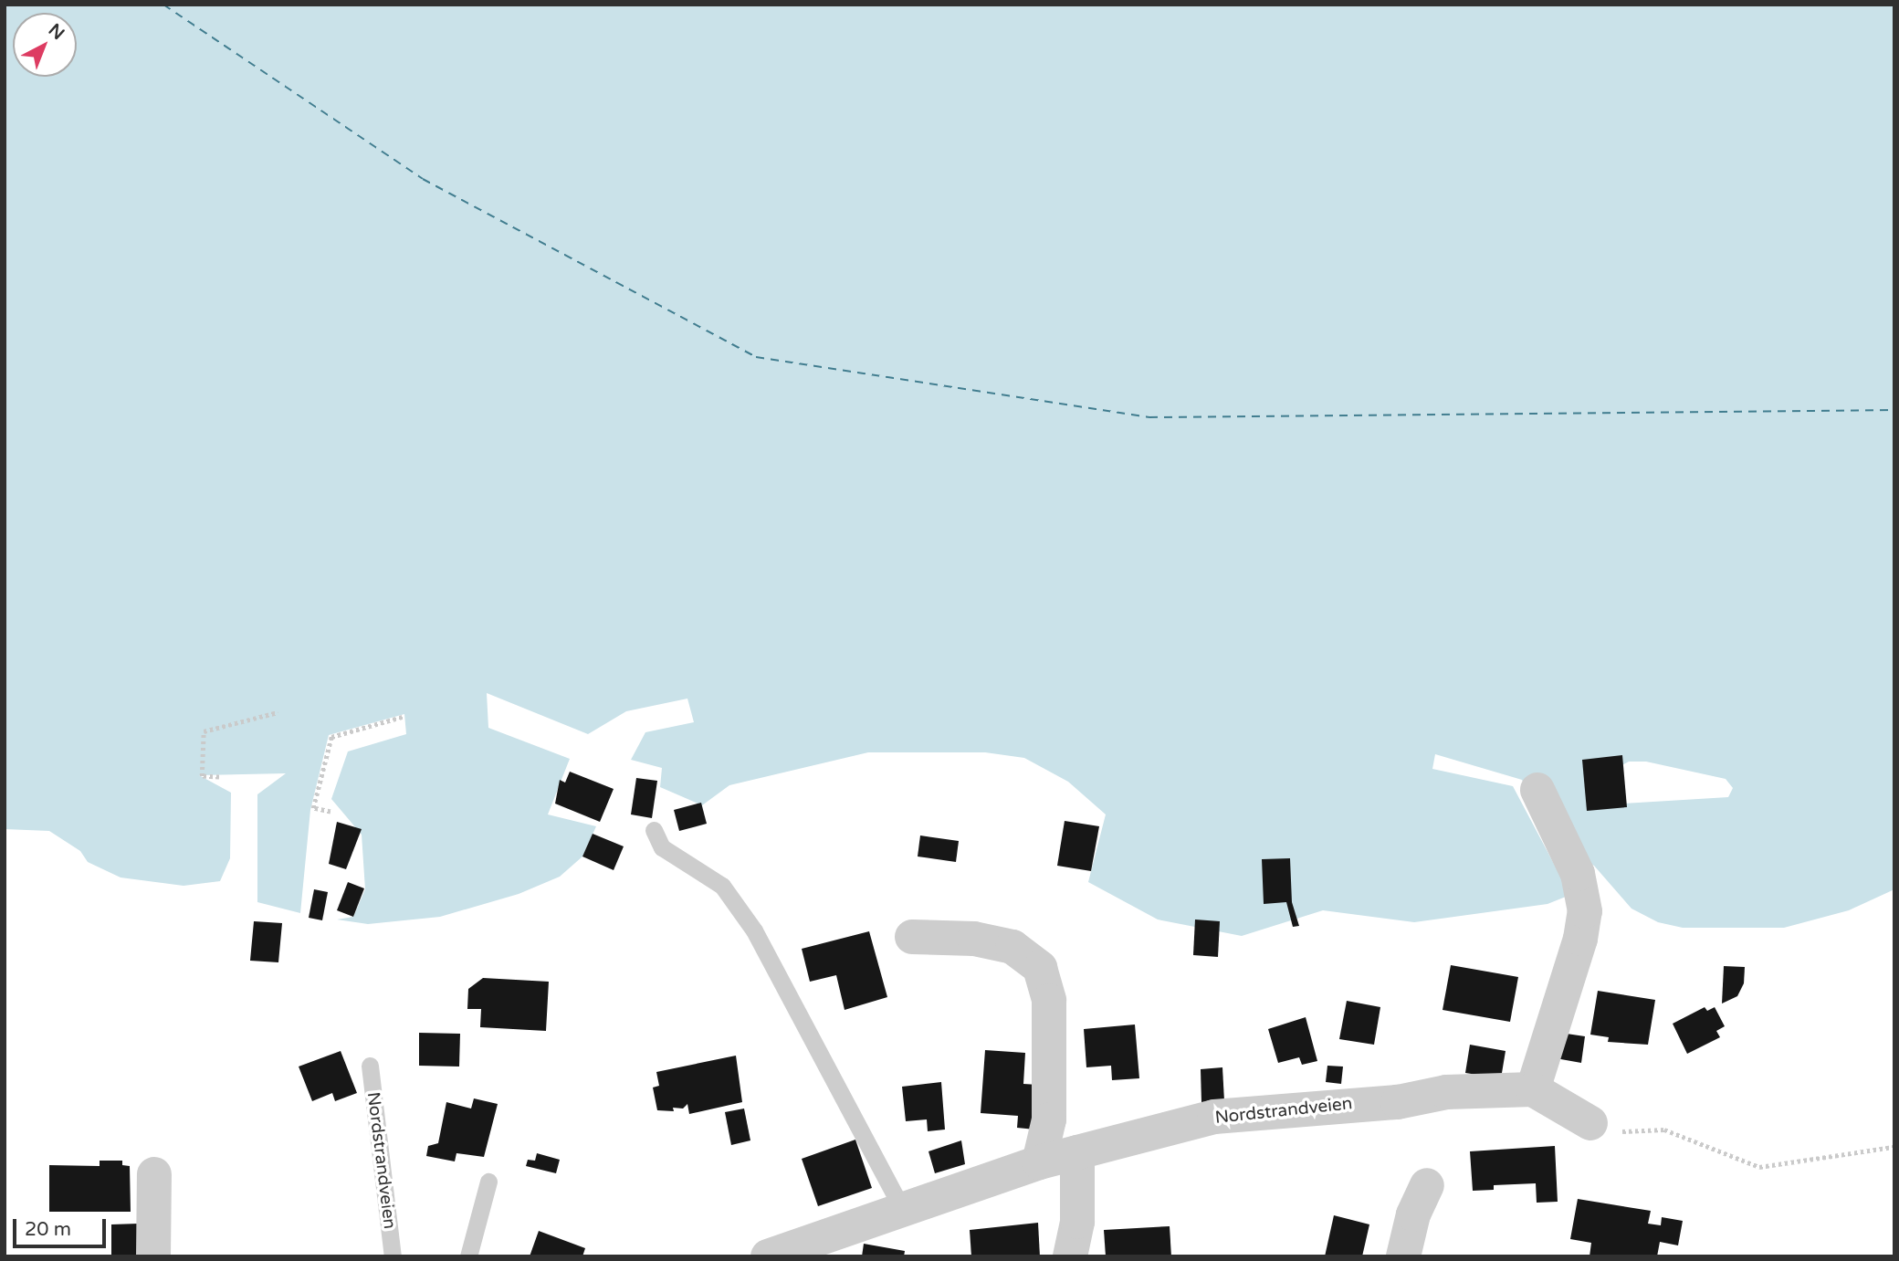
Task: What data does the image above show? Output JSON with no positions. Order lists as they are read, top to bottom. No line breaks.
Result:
{"streets":{"street":["Nordstrandveien"]},"scale_bar":"20 m","north":"top right"}
